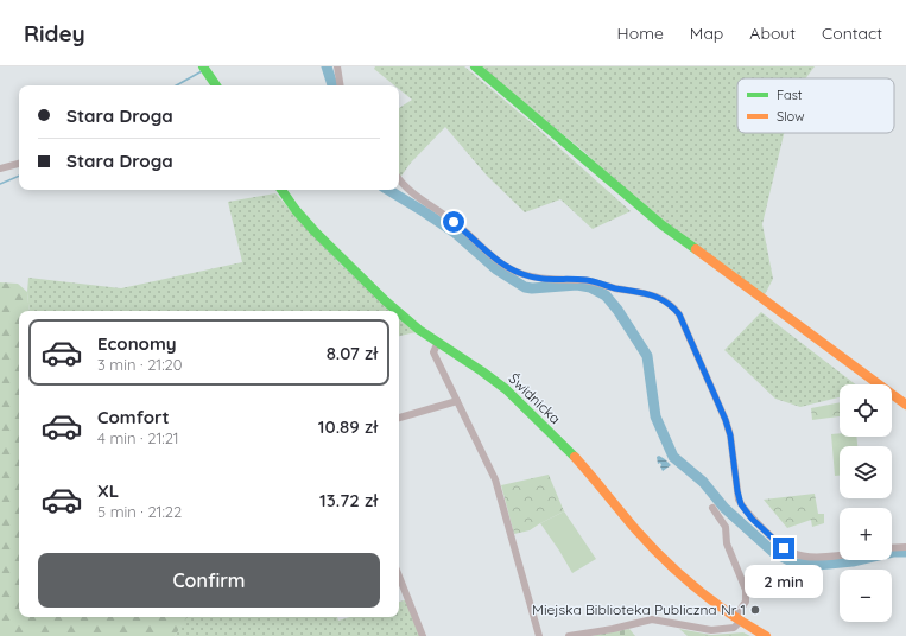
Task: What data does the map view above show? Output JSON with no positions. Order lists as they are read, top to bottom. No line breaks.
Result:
{"streets":{"street":["Świdnicka"]},"places":["Miejska Biblioteka Publiczna Nr 1"],"legend":["Fast","Slow"],"page":{"header":"Ridey","nav":["Home","Map","About","Contact"],"banner":["Stara Droga","Stara Droga"],"list":[{"name":"Economy","note":"3 min · 21:20","value":"8.07 zł"},{"name":"Comfort","note":"4 min · 21:21","value":"10.89 zł"},{"name":"XL","note":"5 min · 21:22","value":"13.72 zł"}],"map_buttons":["+","−"],"buttons":"Confirm","bubble":"2 min"}}
